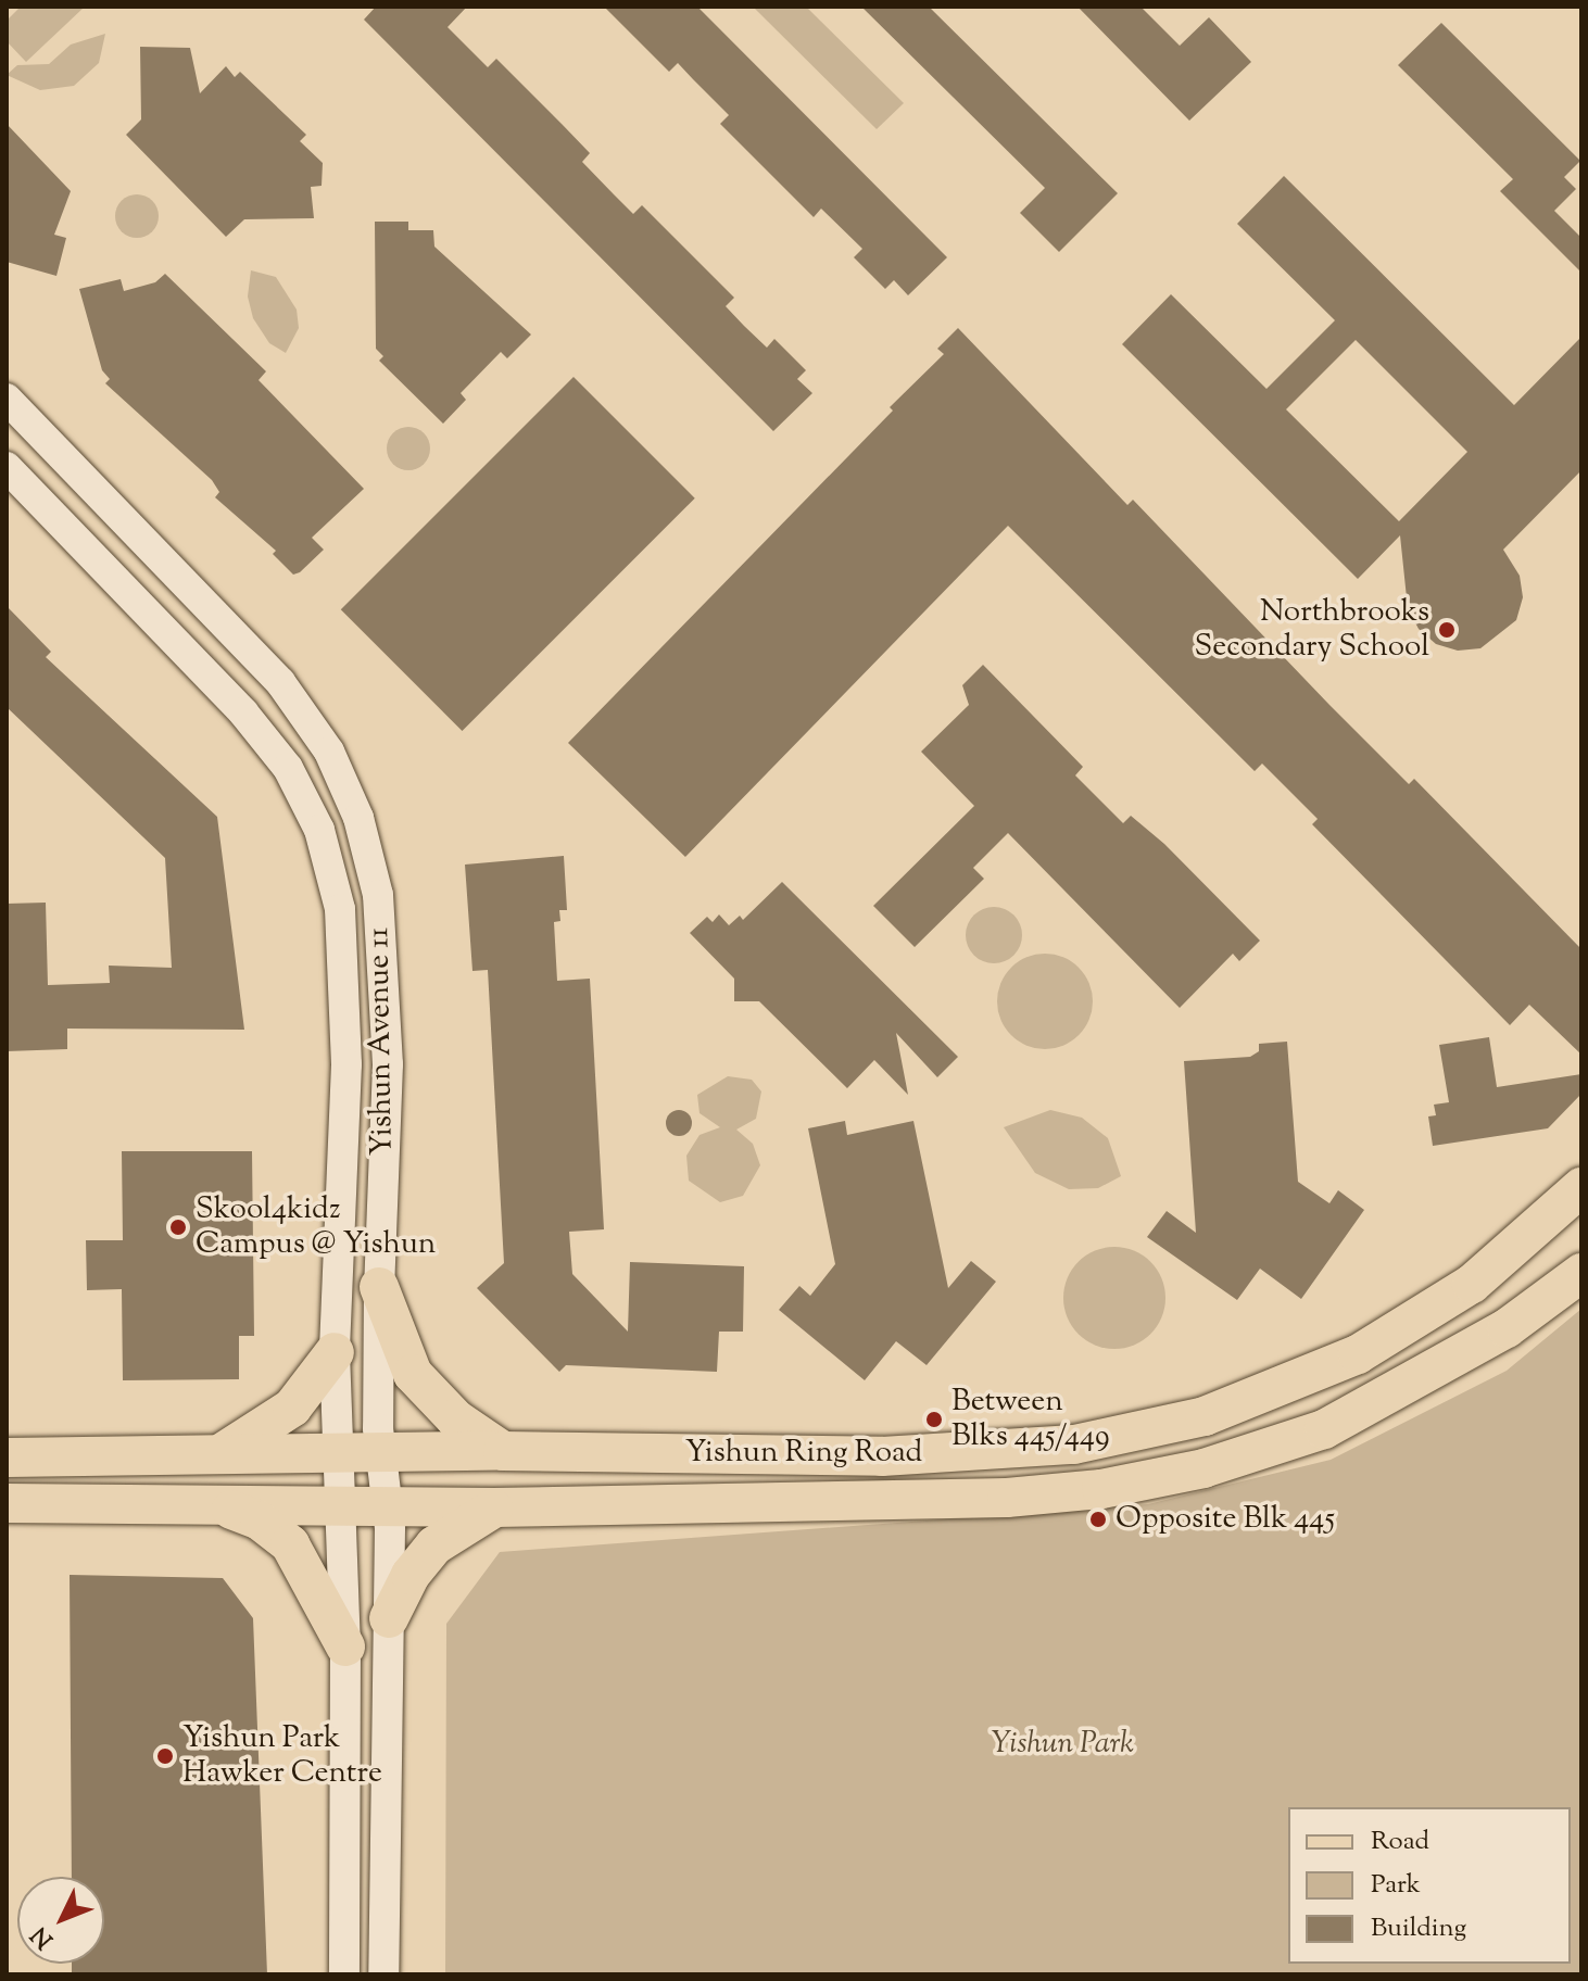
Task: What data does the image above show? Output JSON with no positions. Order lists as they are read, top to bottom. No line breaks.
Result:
{"streets":{"main road":["Yishun Ring Road"],"street":["Yishun Avenue 11"]},"crossings":[["Yishun Avenue 11","Yishun Ring Road"]],"parks":["Yishun Park"],"places":["Northbrooks Secondary School","Skool4kidz Campus @ Yishun","Between Blks 445/449","Opposite Blk 445","Yishun Park Hawker Centre"],"legend":["Road","Park","Building"],"north":"bottom left"}
